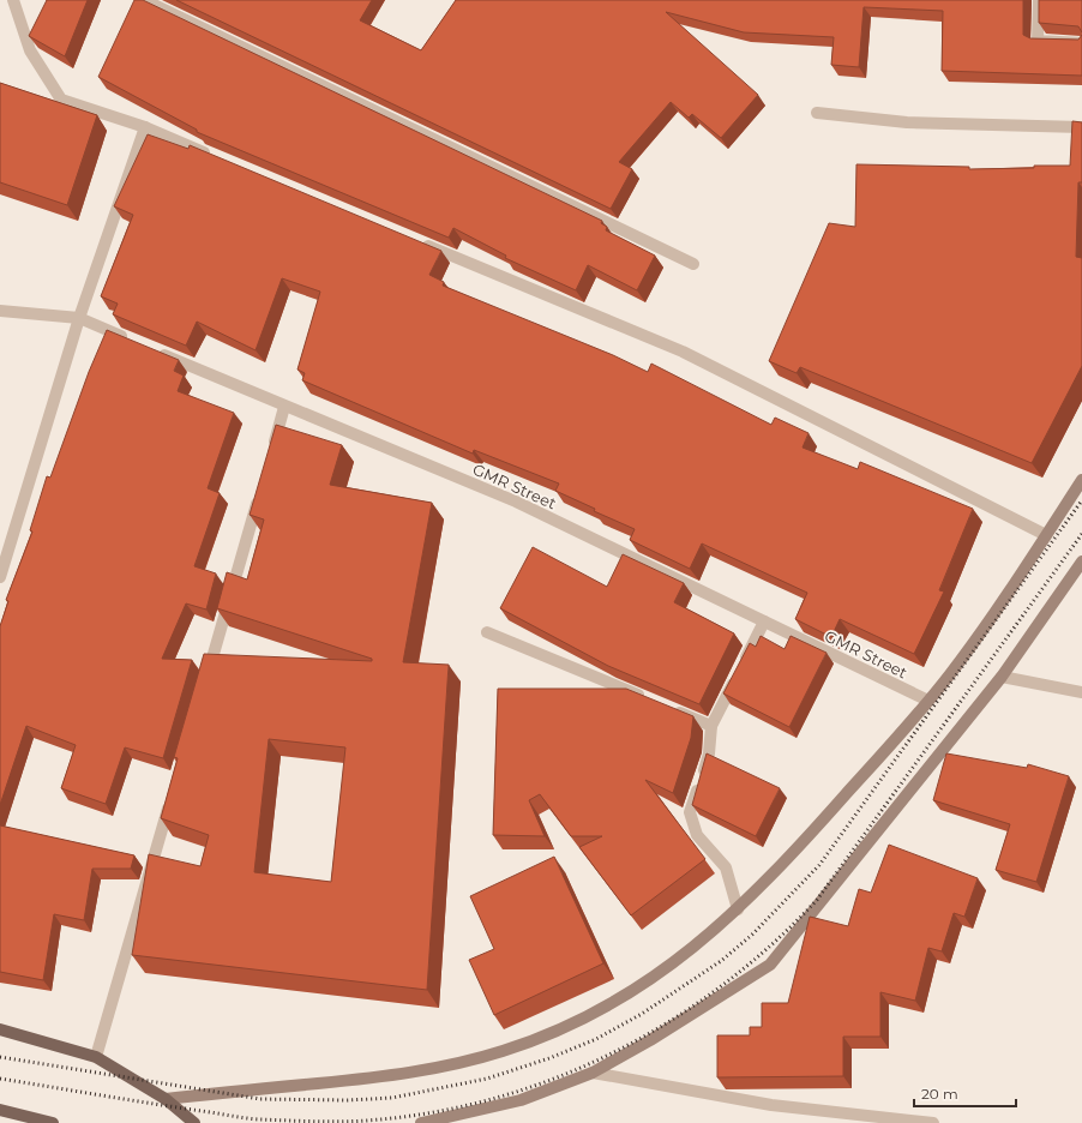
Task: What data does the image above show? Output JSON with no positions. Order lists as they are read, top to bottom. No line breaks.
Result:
{"streets":{"street":["GMR Street"]},"scale_bar":"20 m"}
